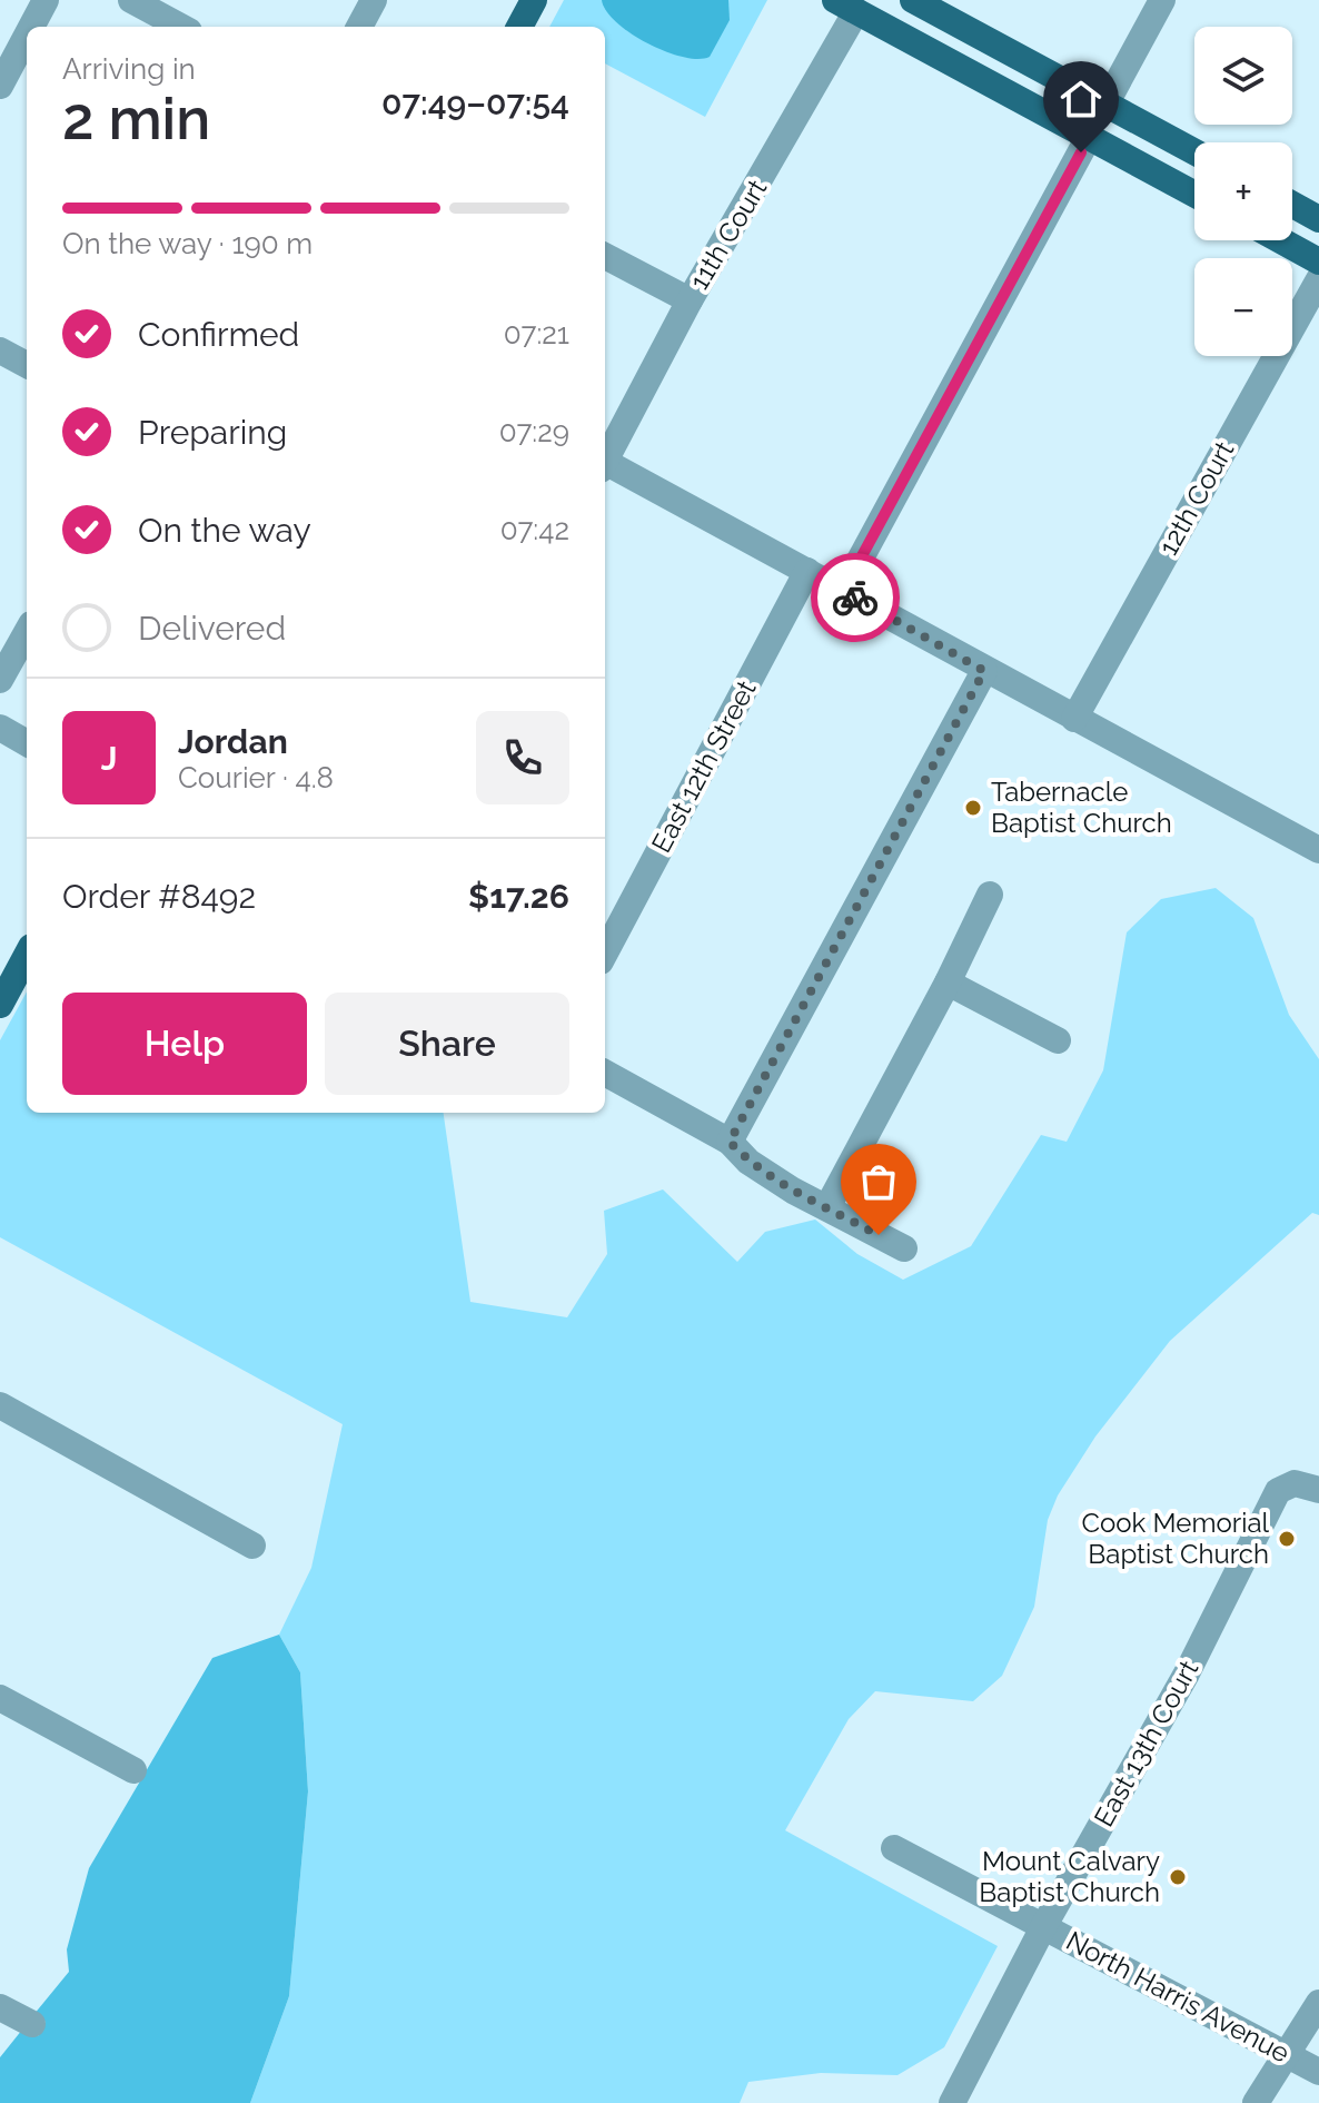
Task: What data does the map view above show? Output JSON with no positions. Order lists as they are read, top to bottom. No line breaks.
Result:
{"streets":{"street":["11th Court","12th Court","East 12th Street","East 13th Court","North Harris Avenue"]},"crossings":[["East 13th Court","North Harris Avenue"]],"places":["Tabernacle Baptist Church","Cook Memorial Baptist Church","Mount Calvary Baptist Church"],"page":{"map_buttons":["+","−"],"heading":["2 min","Arriving in","07:49–07:54"],"panel":["Jordan","Courier · 4.8","Order #8492","$17.26"],"bar":"On the way · 190 m","list":[["Confirmed","07:21"],["Preparing","07:29"],["On the way","07:42"],"Delivered"],"round":"J","buttons":["Help","Share"]}}
